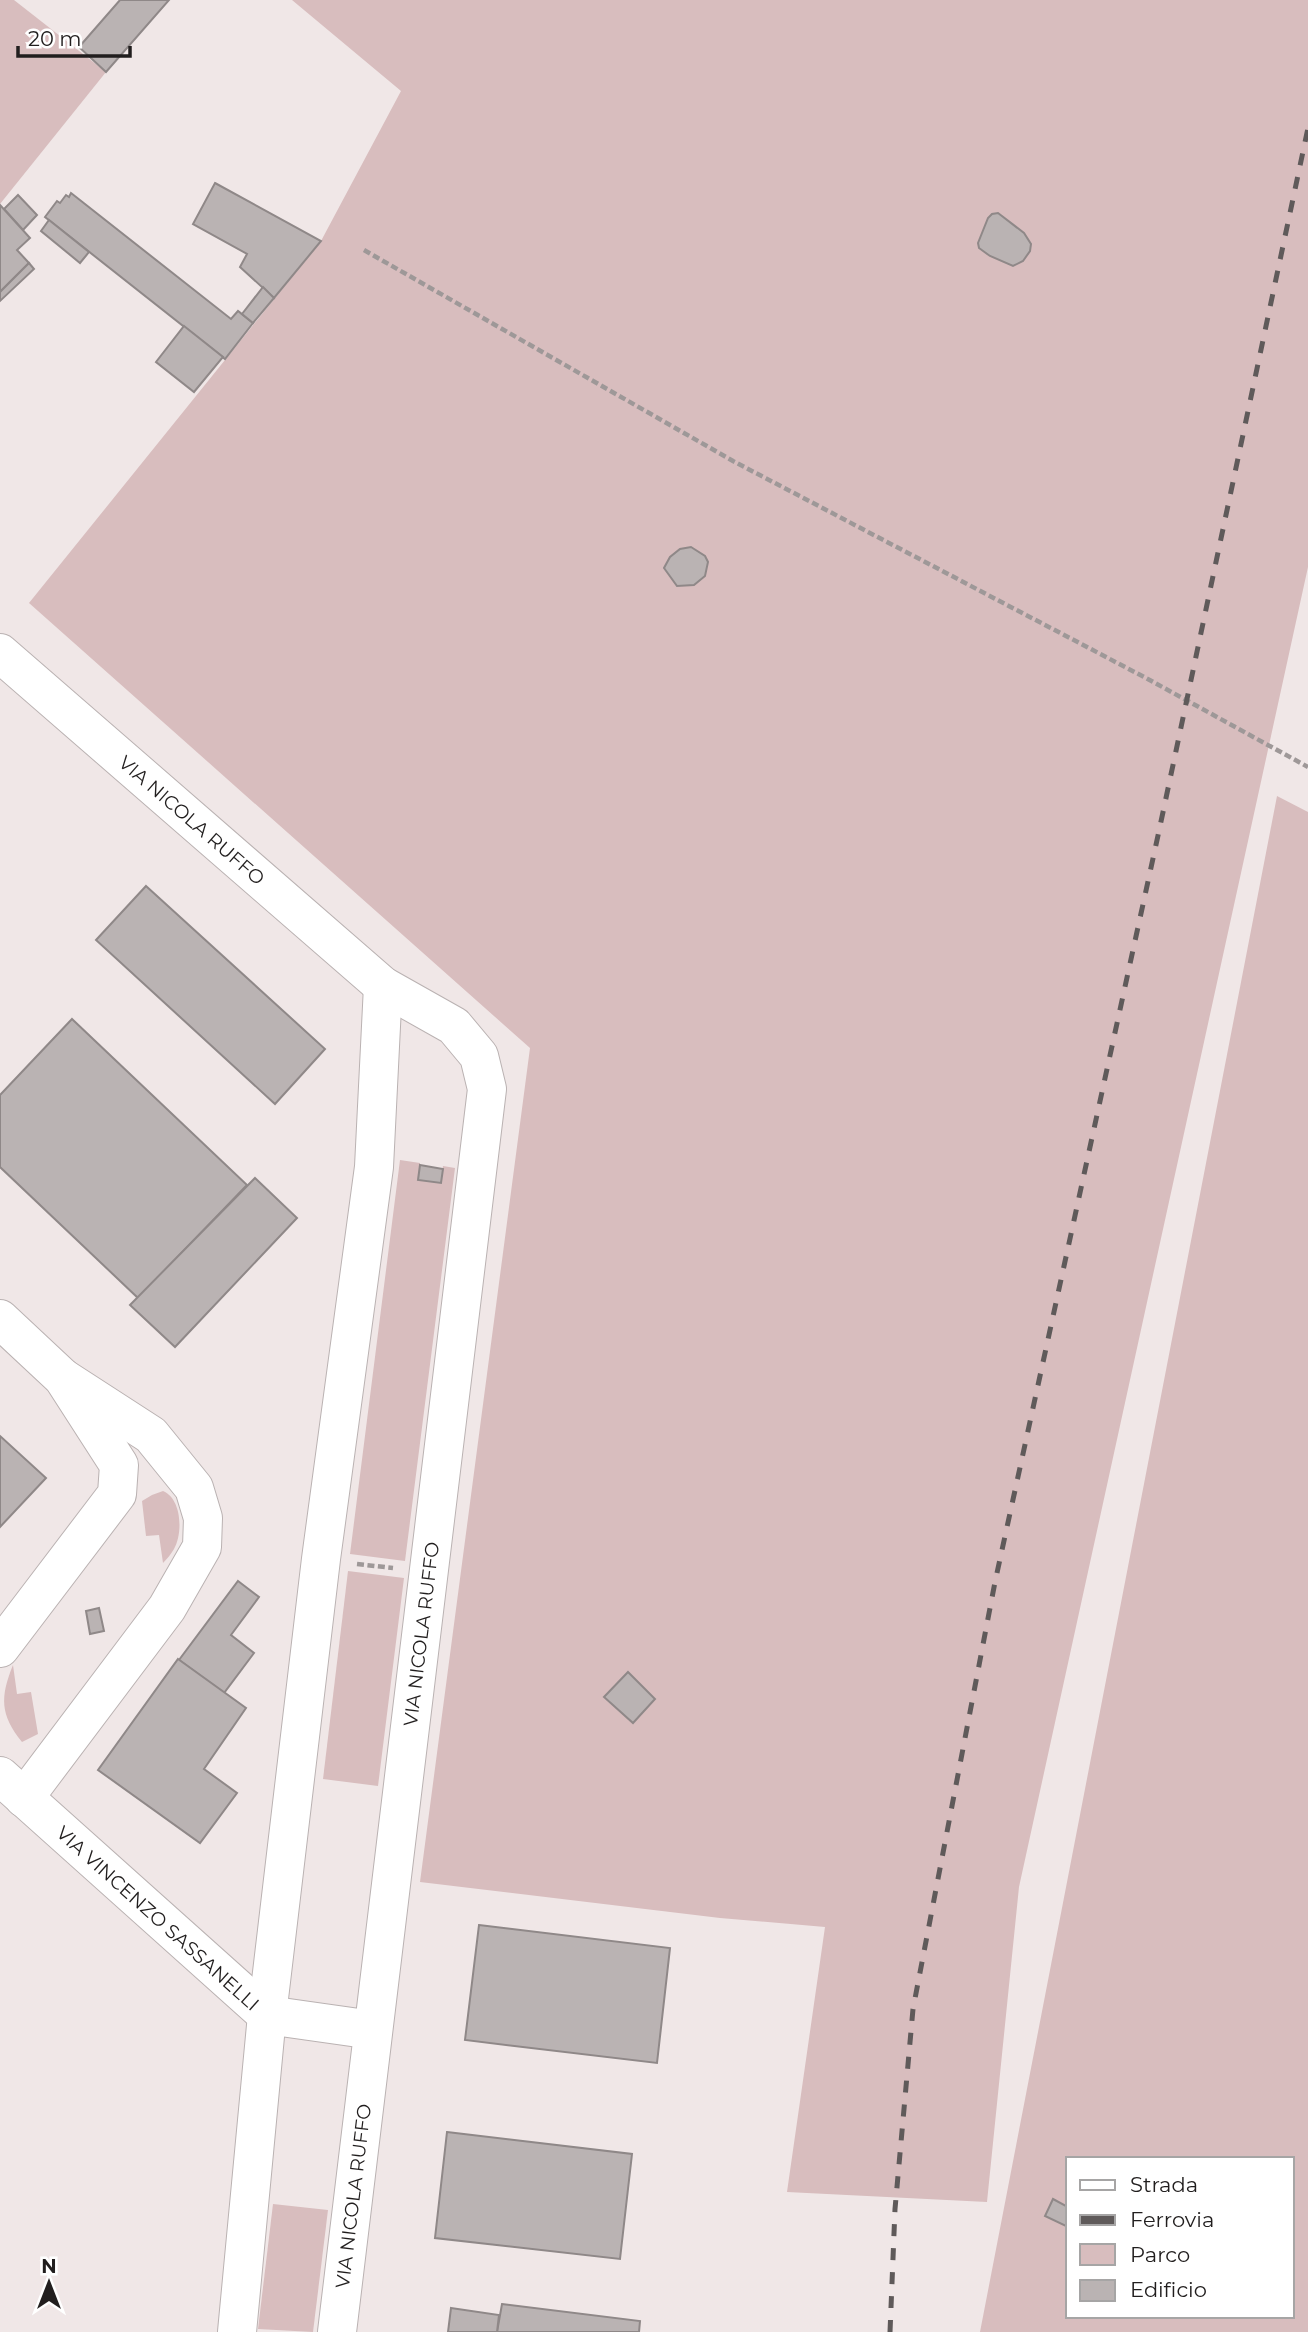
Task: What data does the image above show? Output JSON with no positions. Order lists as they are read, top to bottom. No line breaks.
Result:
{"streets":{"street":["VIA NICOLA RUFFO","VIA VINCENZO SASSANELLI"]},"crossings":[["VIA NICOLA RUFFO","VIA VINCENZO SASSANELLI"]],"legend":["Strada","Ferrovia","Parco","Edificio"],"scale_bar":"20 m","north":"top"}
